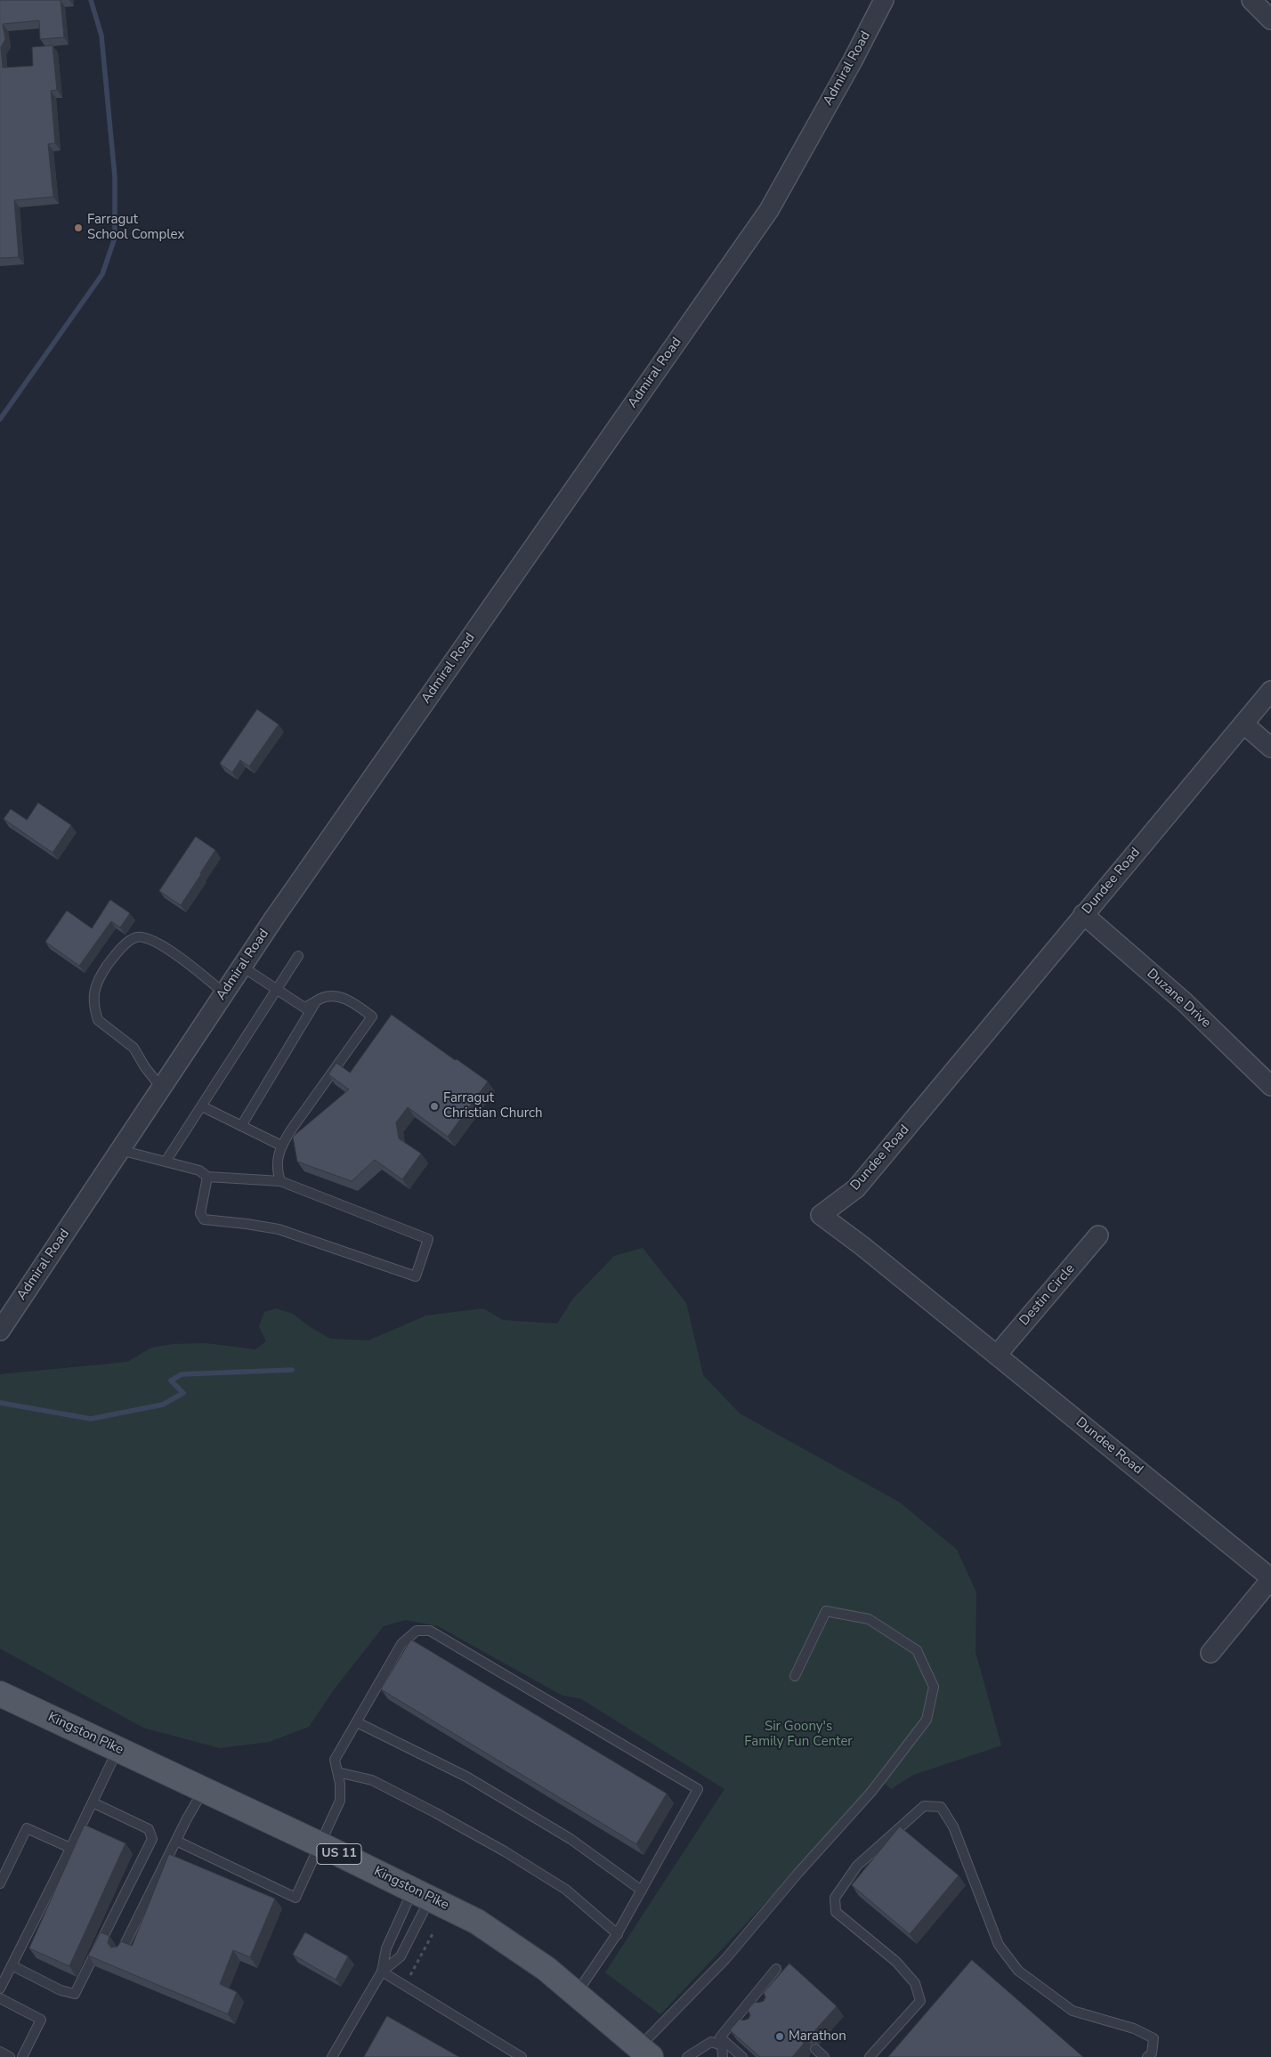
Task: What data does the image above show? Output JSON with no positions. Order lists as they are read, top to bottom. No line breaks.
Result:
{"streets":{"main road":["Kingston Pike","US 11"],"street":["Admiral Road","Dundee Road","Duzane Drive","Destin Circle"]},"crossings":[["Dundee Road","Duzane Drive"],["Dundee Road","Destin Circle"]],"parks":["Sir Goony's Family Fun Center"],"places":["Farragut School Complex","Farragut Christian Church","Marathon"]}
